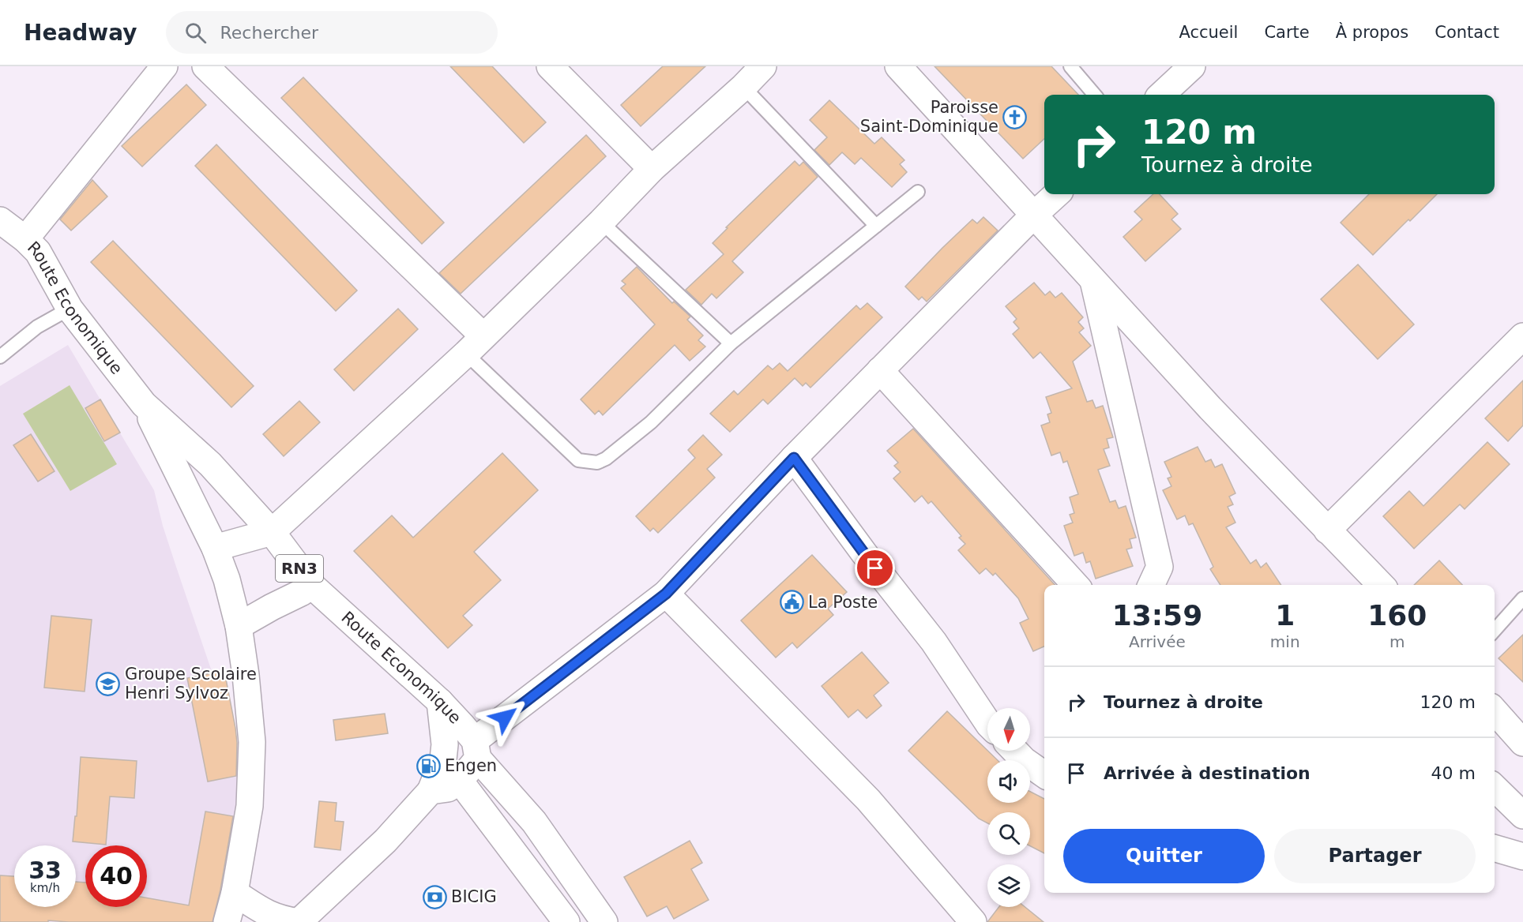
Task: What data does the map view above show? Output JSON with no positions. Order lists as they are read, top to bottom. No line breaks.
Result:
{"streets":{"main road":["Route Economique","RN3"]},"places":{"church":["Paroisse Saint-Dominique"],"public building":["La Poste"],"school or university":["Groupe Scolaire Henri Sylvoz"],"fuel station":["Engen"],"bank":["BICIG"]},"north":"bottom","page":{"header":"Headway","search":"Rechercher","nav":["Accueil","Carte","À propos","Contact"],"turn":["120 m","Tournez à droite"],"eta":["13:59","Arrivée","1","min","160","m"],"list":[{"name":"Tournez à droite","value":"120 m"},{"name":"Arrivée à destination","value":"40 m"}],"buttons":["Quitter","Partager"],"speed":"33 km/h","limit":"40"}}
